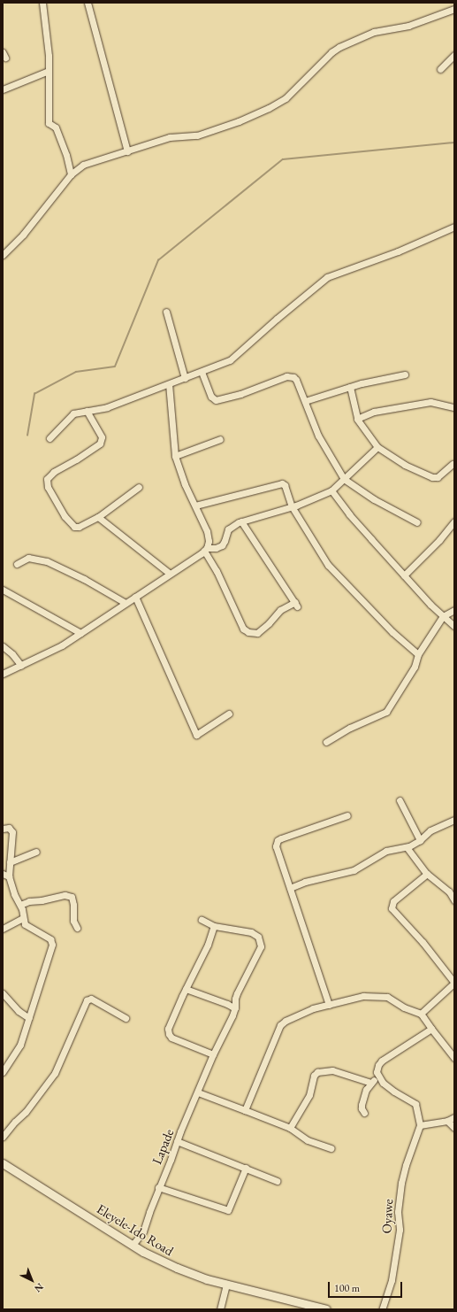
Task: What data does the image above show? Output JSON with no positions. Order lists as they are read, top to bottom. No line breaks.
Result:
{"streets":{"main road":["Eleyele-Ido Road"],"street":["Lapade","Oyawe"]},"crossings":[["Lapade","Eleyele-Ido Road"]],"scale_bar":"100 m","north":"bottom right"}
